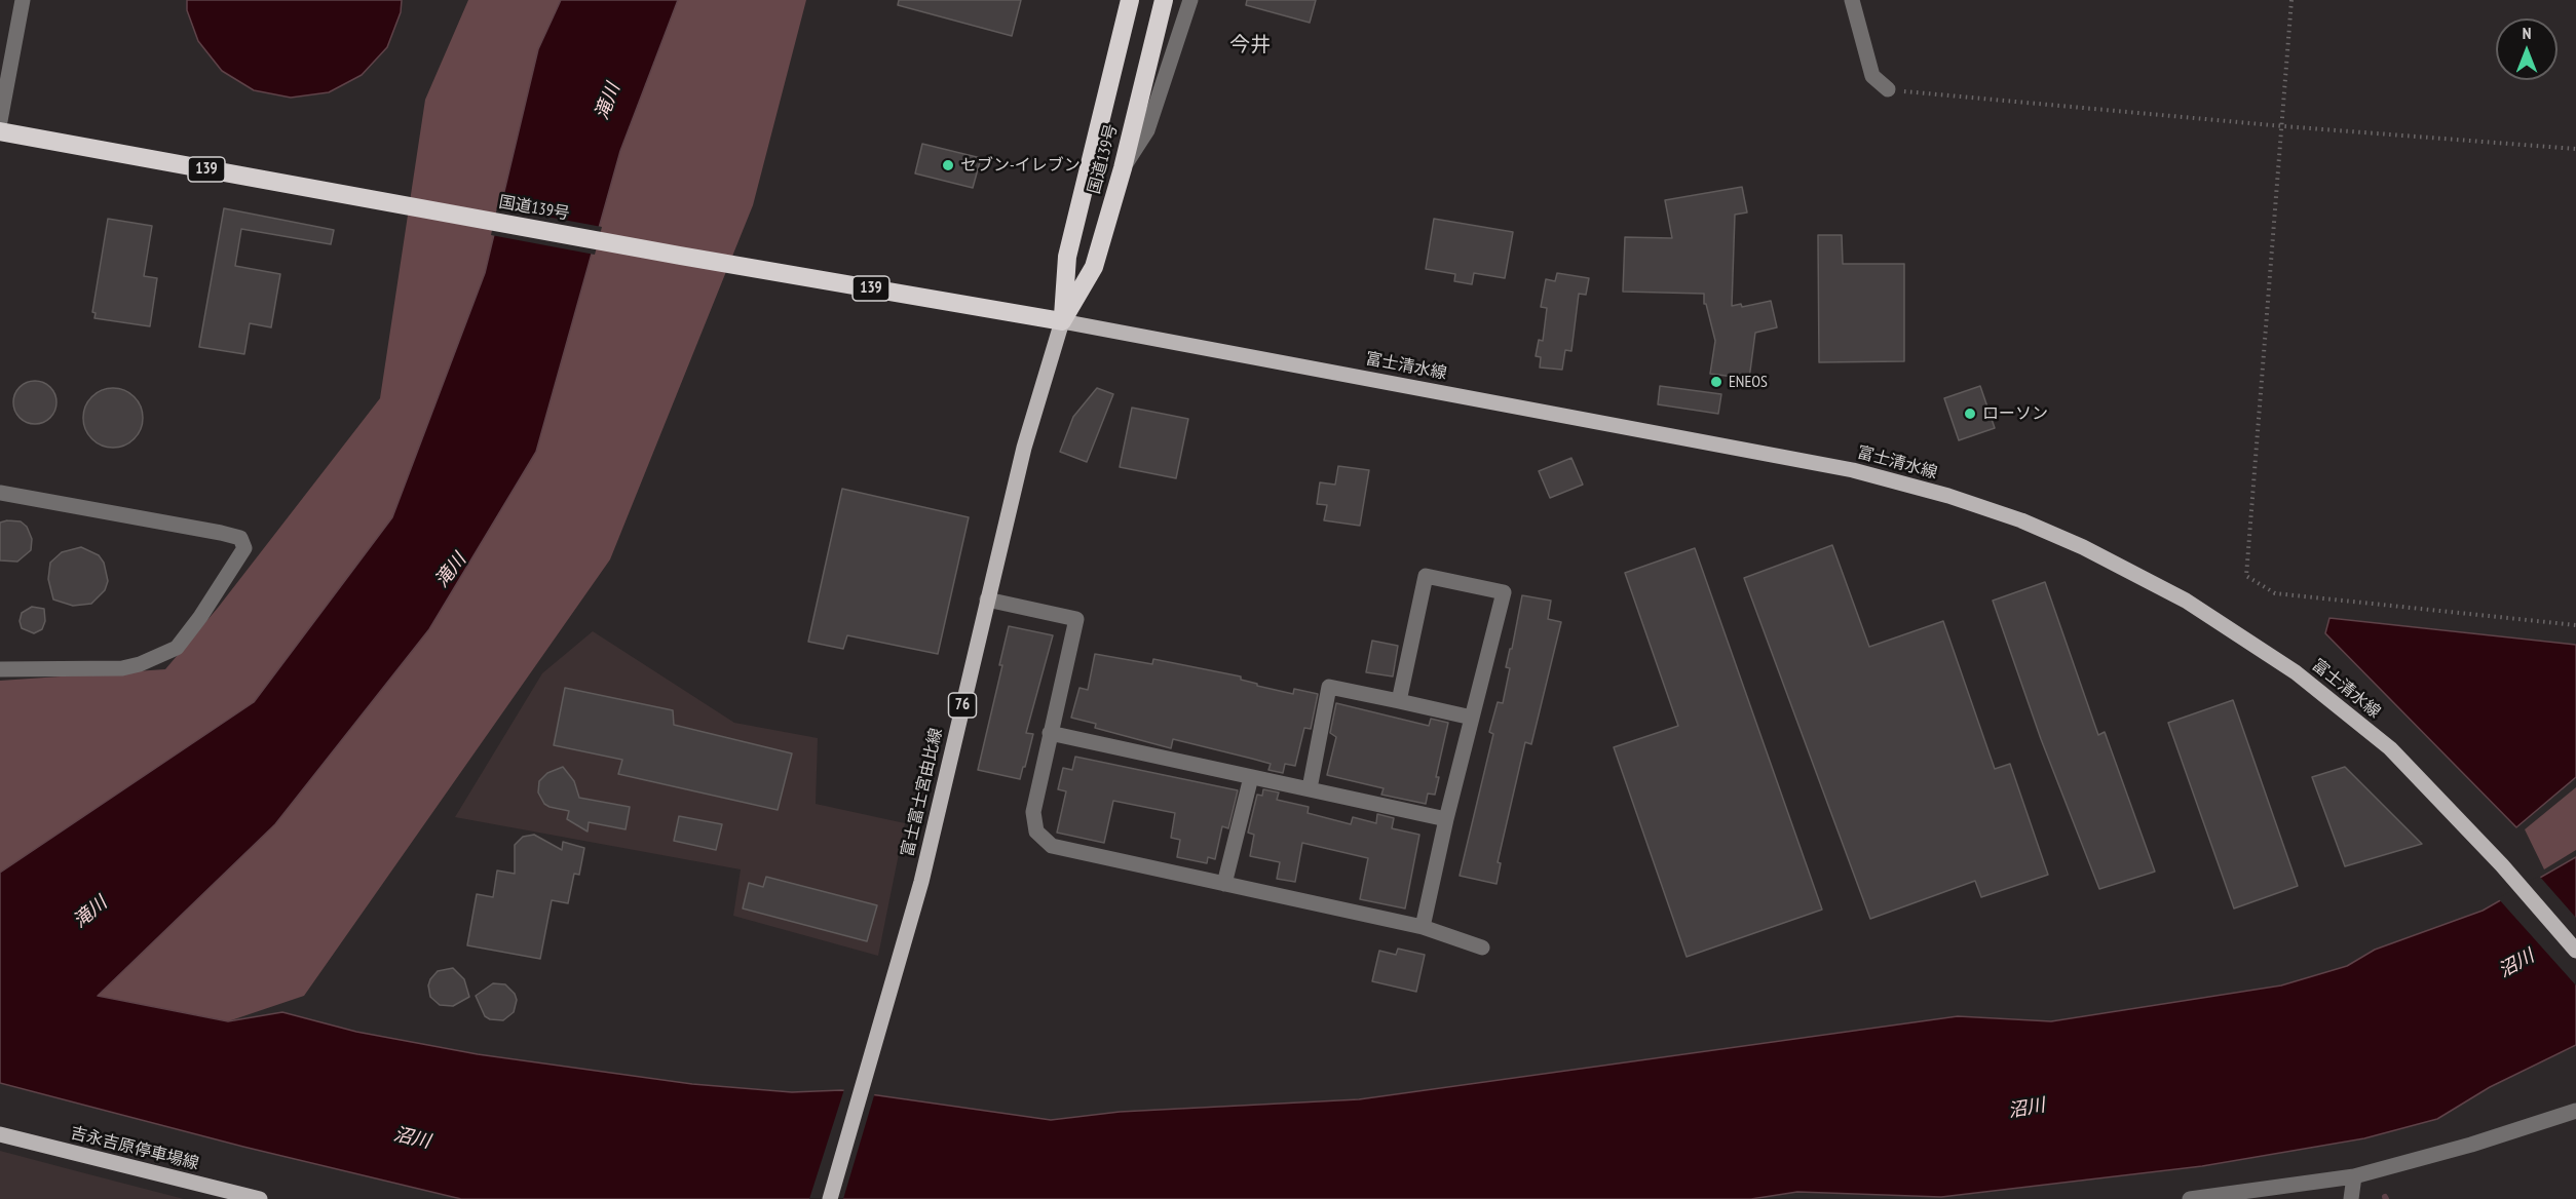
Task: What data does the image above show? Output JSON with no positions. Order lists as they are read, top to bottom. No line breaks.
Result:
{"streets":{"highway":["国道139号","139"],"main road":["富士清水線","76","富士富士宮由比線","吉永吉原停車場線"]},"crossings":[["国道139号","富士清水線"],["国道139号","富士富士宮由比線"],["富士清水線","富士富士宮由比線"]],"districts":["今井"],"water":["滝川","沼川"],"places":["セブン-イレブン","ENEOS","ローソン"],"north":"top"}
